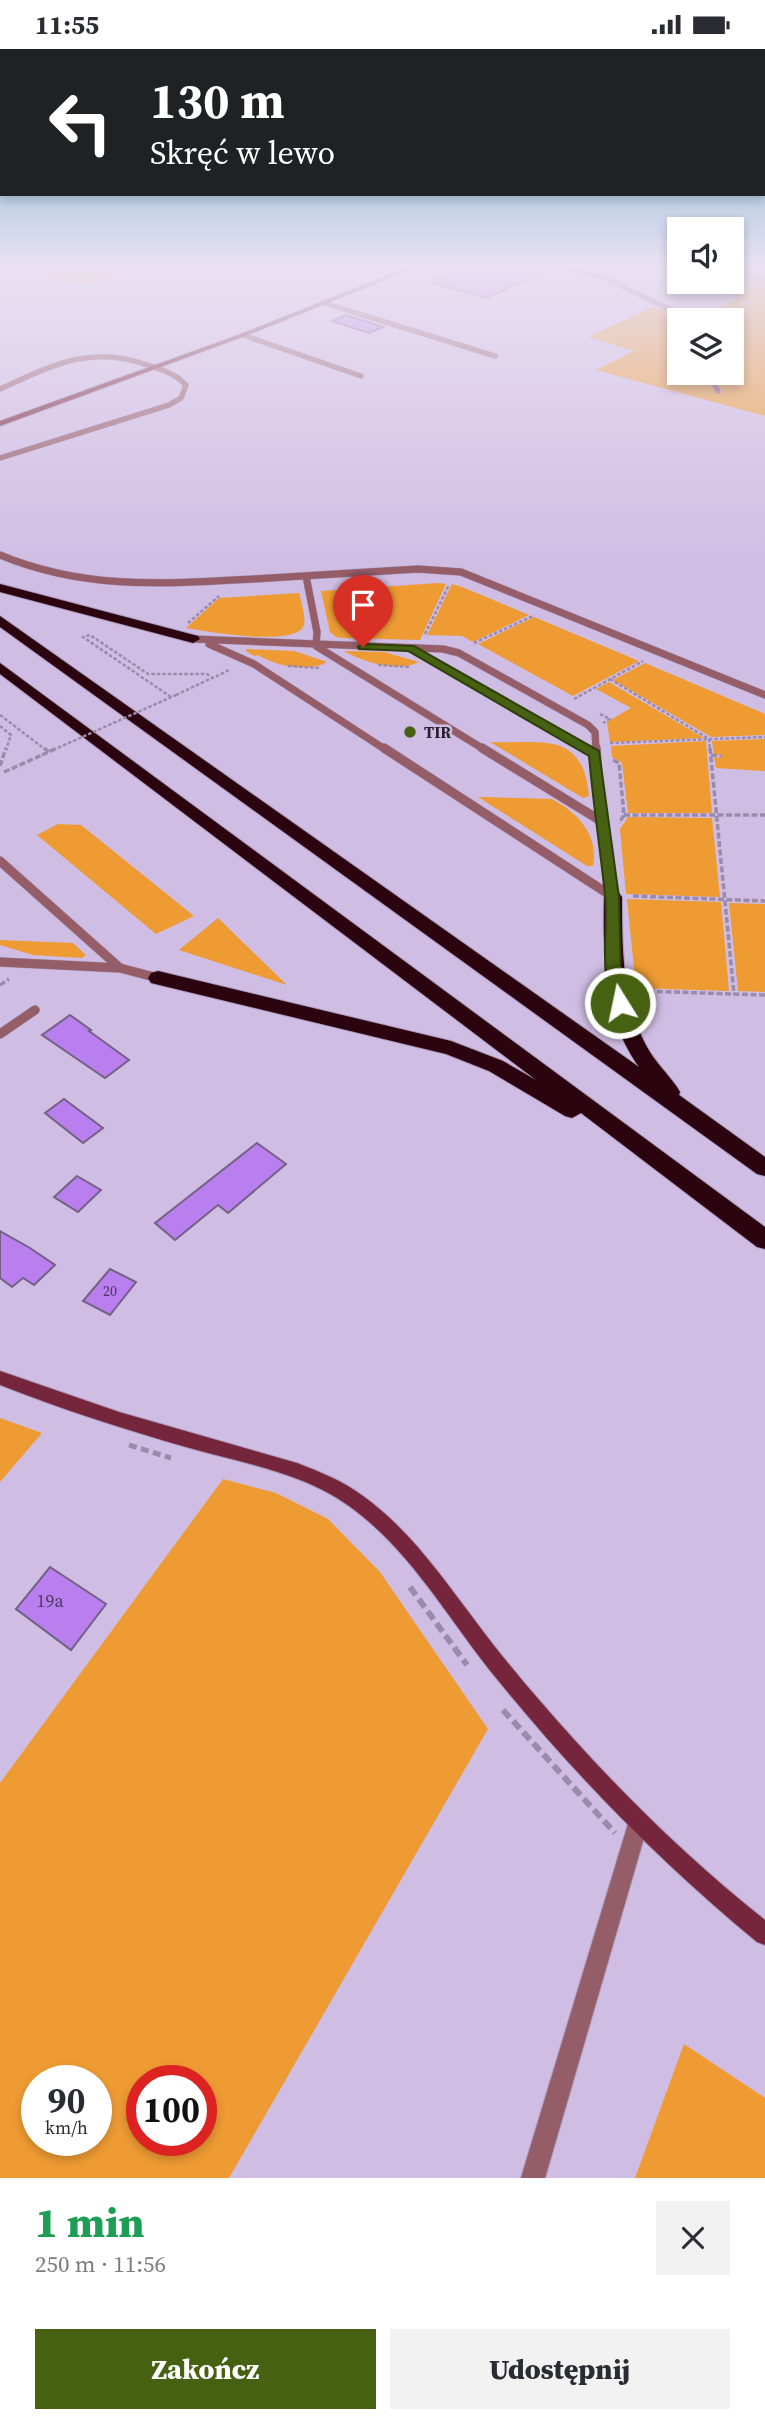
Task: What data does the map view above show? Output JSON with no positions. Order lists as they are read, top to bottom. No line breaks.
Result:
{"places":["TIR"],"house_numbers":["20","19a"],"page":{"status":"11:55","turn":["130 m","Skręć w lewo"],"speed":"90 km/h","limit":"100","heading":["1 min","250 m · 11:56"],"buttons":["Zakończ","Udostępnij"]}}
